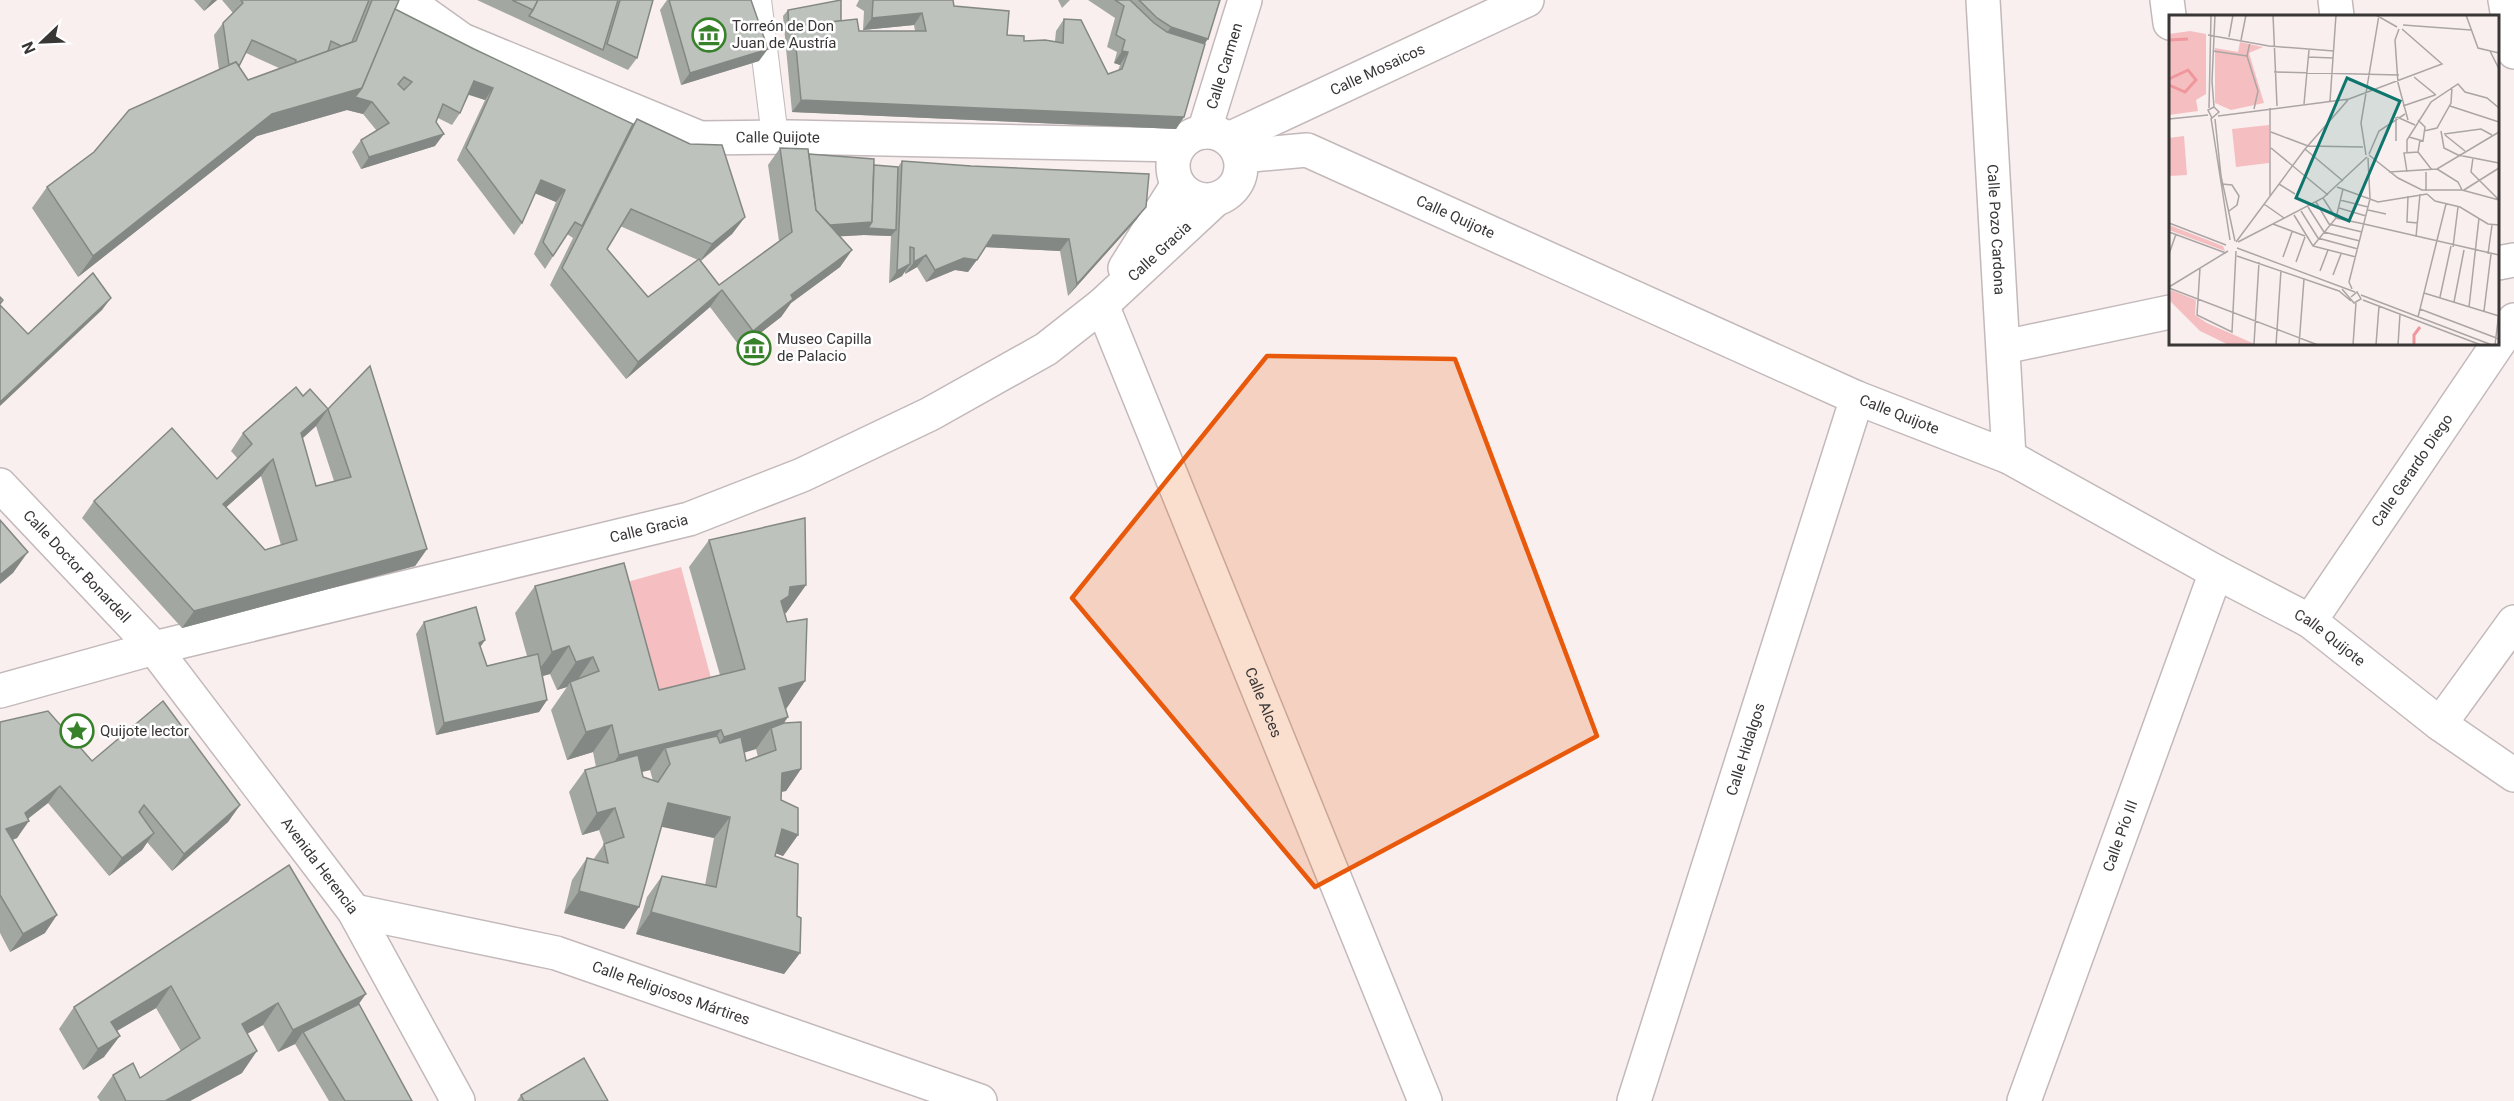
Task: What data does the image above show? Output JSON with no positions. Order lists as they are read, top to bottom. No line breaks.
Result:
{"streets":{"street":["Calle Carmen","Calle Mosaicos","Calle Quijote","Calle Pozo Cardona","Calle Gracia","Calle Gerardo Diego","Calle Doctor Bonardell","Calle Alces","Calle Hidalgos","Calle Pío III","Avenida Herencia","Calle Religiosos Mártires"]},"crossings":[["Calle Carmen","Calle Mosaicos"],["Calle Carmen","Calle Quijote"],["Calle Carmen","Calle Gracia"],["Calle Mosaicos","Calle Quijote"],["Calle Mosaicos","Calle Gracia"],["Calle Quijote","Calle Pozo Cardona"],["Calle Quijote","Calle Gracia"],["Calle Quijote","Calle Gerardo Diego"],["Calle Quijote","Calle Hidalgos"],["Calle Quijote","Calle Pío III"],["Calle Gracia","Calle Doctor Bonardell"],["Calle Gracia","Calle Alces"],["Calle Gracia","Avenida Herencia"],["Calle Doctor Bonardell","Avenida Herencia"],["Avenida Herencia","Calle Religiosos Mártires"]],"places":{"museum":["Torreón de Don Juan de Austría","Museo Capilla de Palacio"],"place":["Quijote lector"]},"north":"bottom left"}
